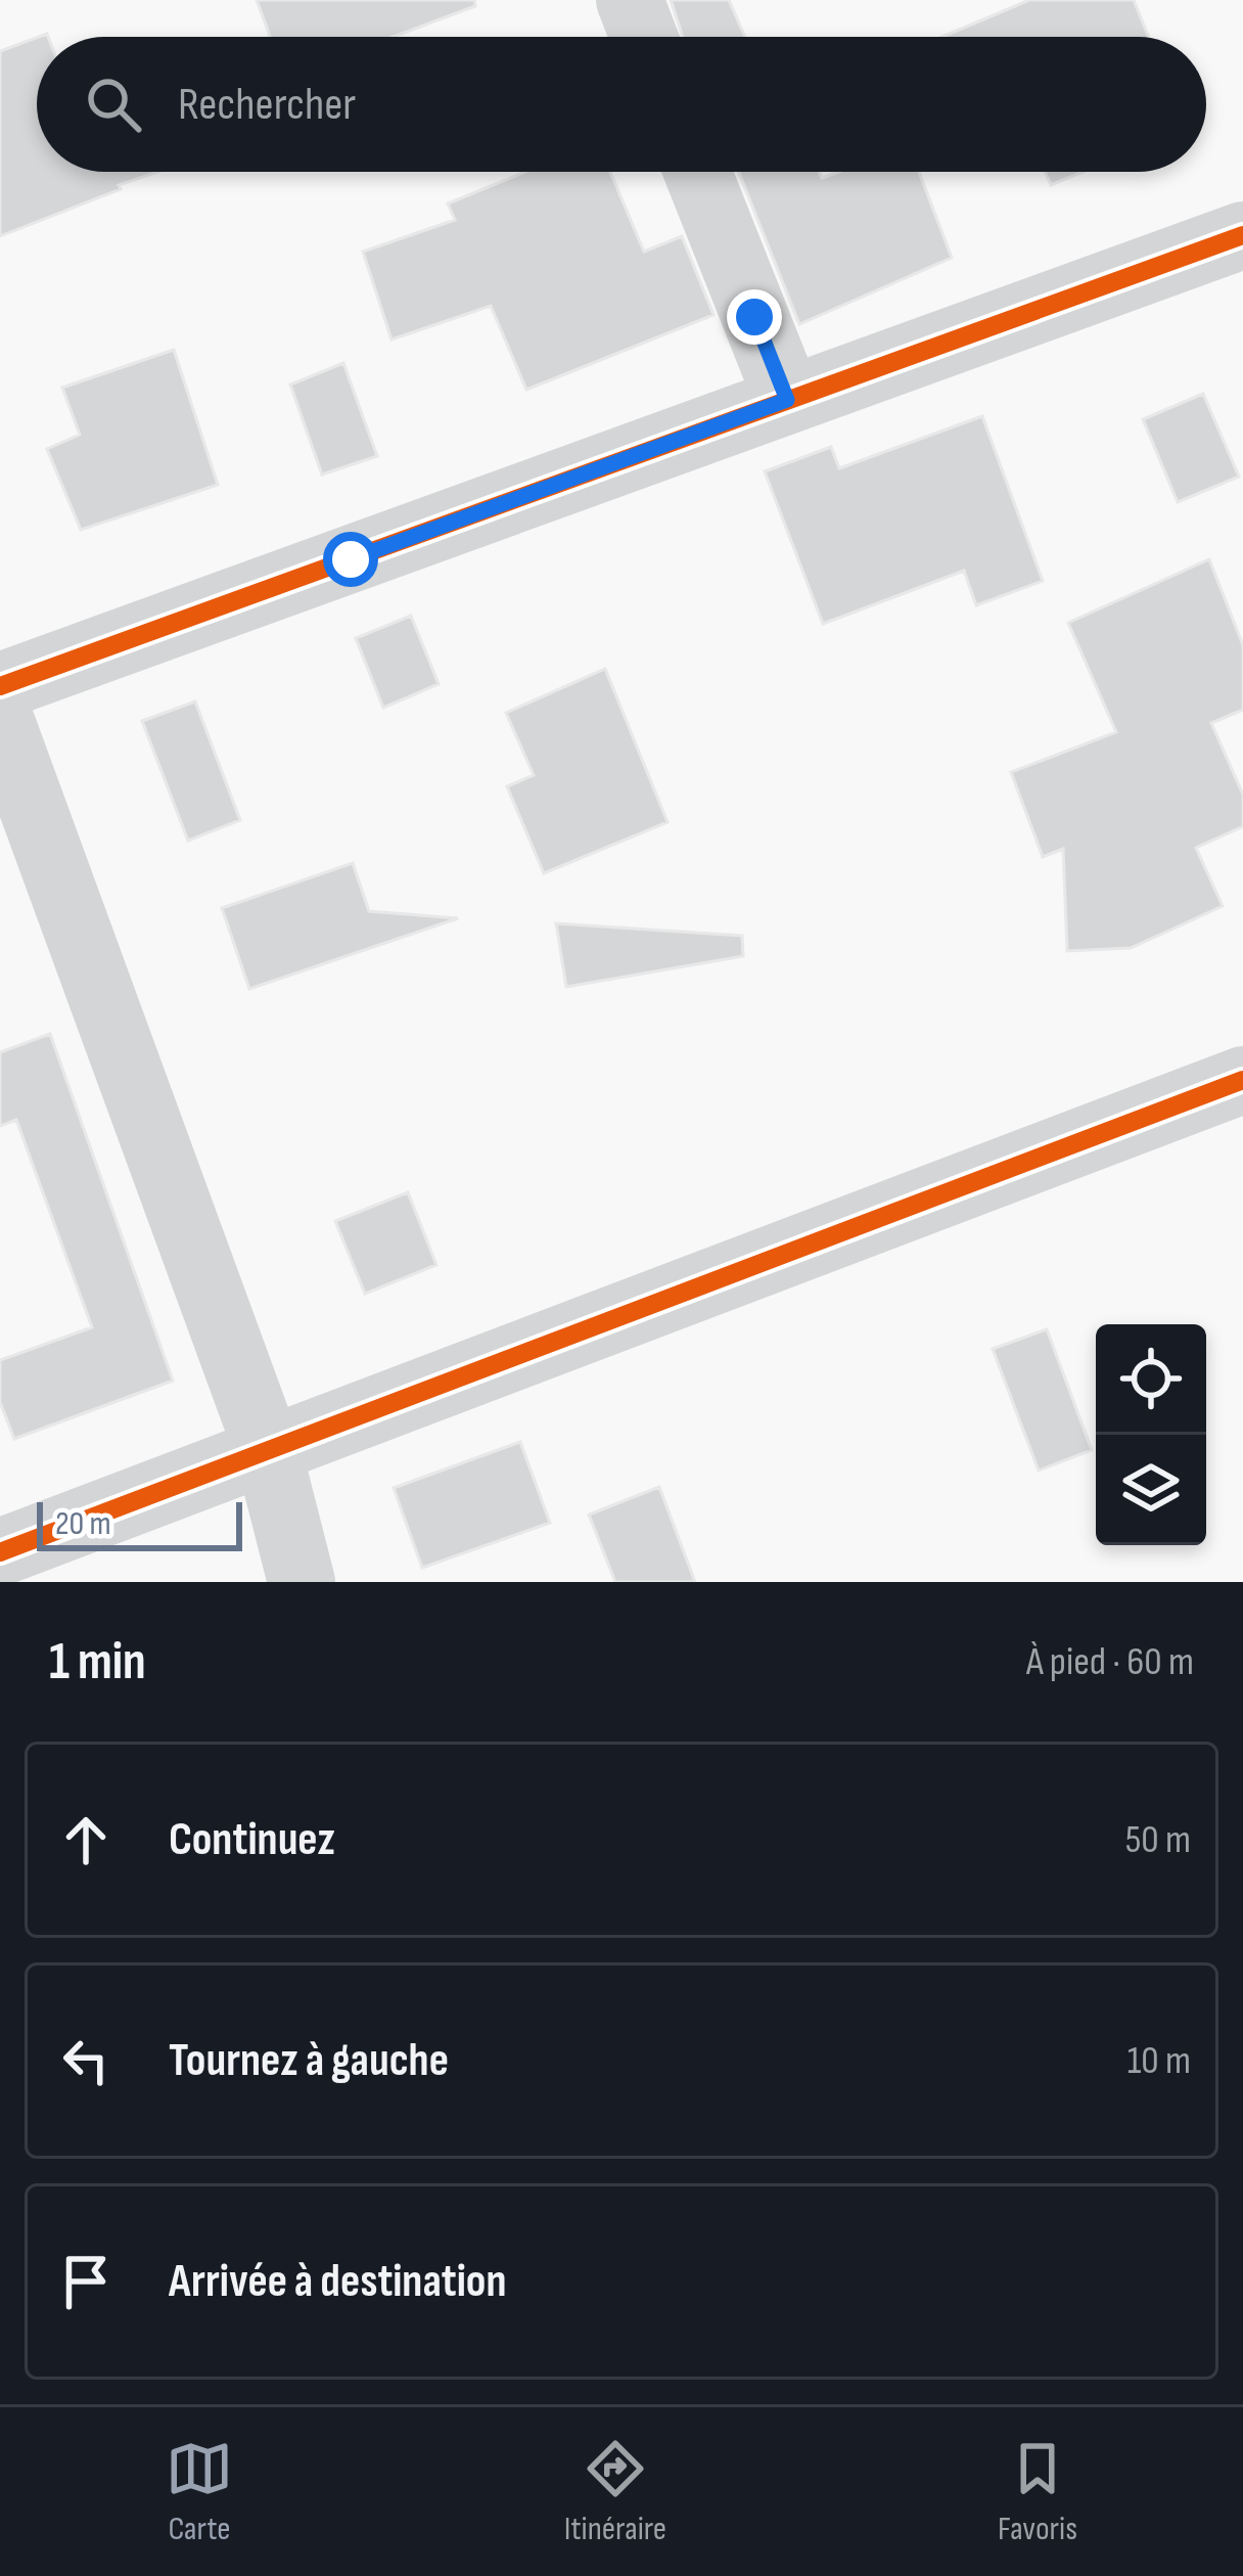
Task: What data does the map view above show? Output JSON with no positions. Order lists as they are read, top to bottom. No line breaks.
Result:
{"scale_bar":"20 m","page":{"search":"Rechercher","scale":"20 m","heading":["1 min","À pied · 60 m"],"list":[["Continuez","50 m"],["Tournez à gauche","10 m"],"Arrivée à destination"],"nav":["Carte","Itinéraire","Favoris"]}}
